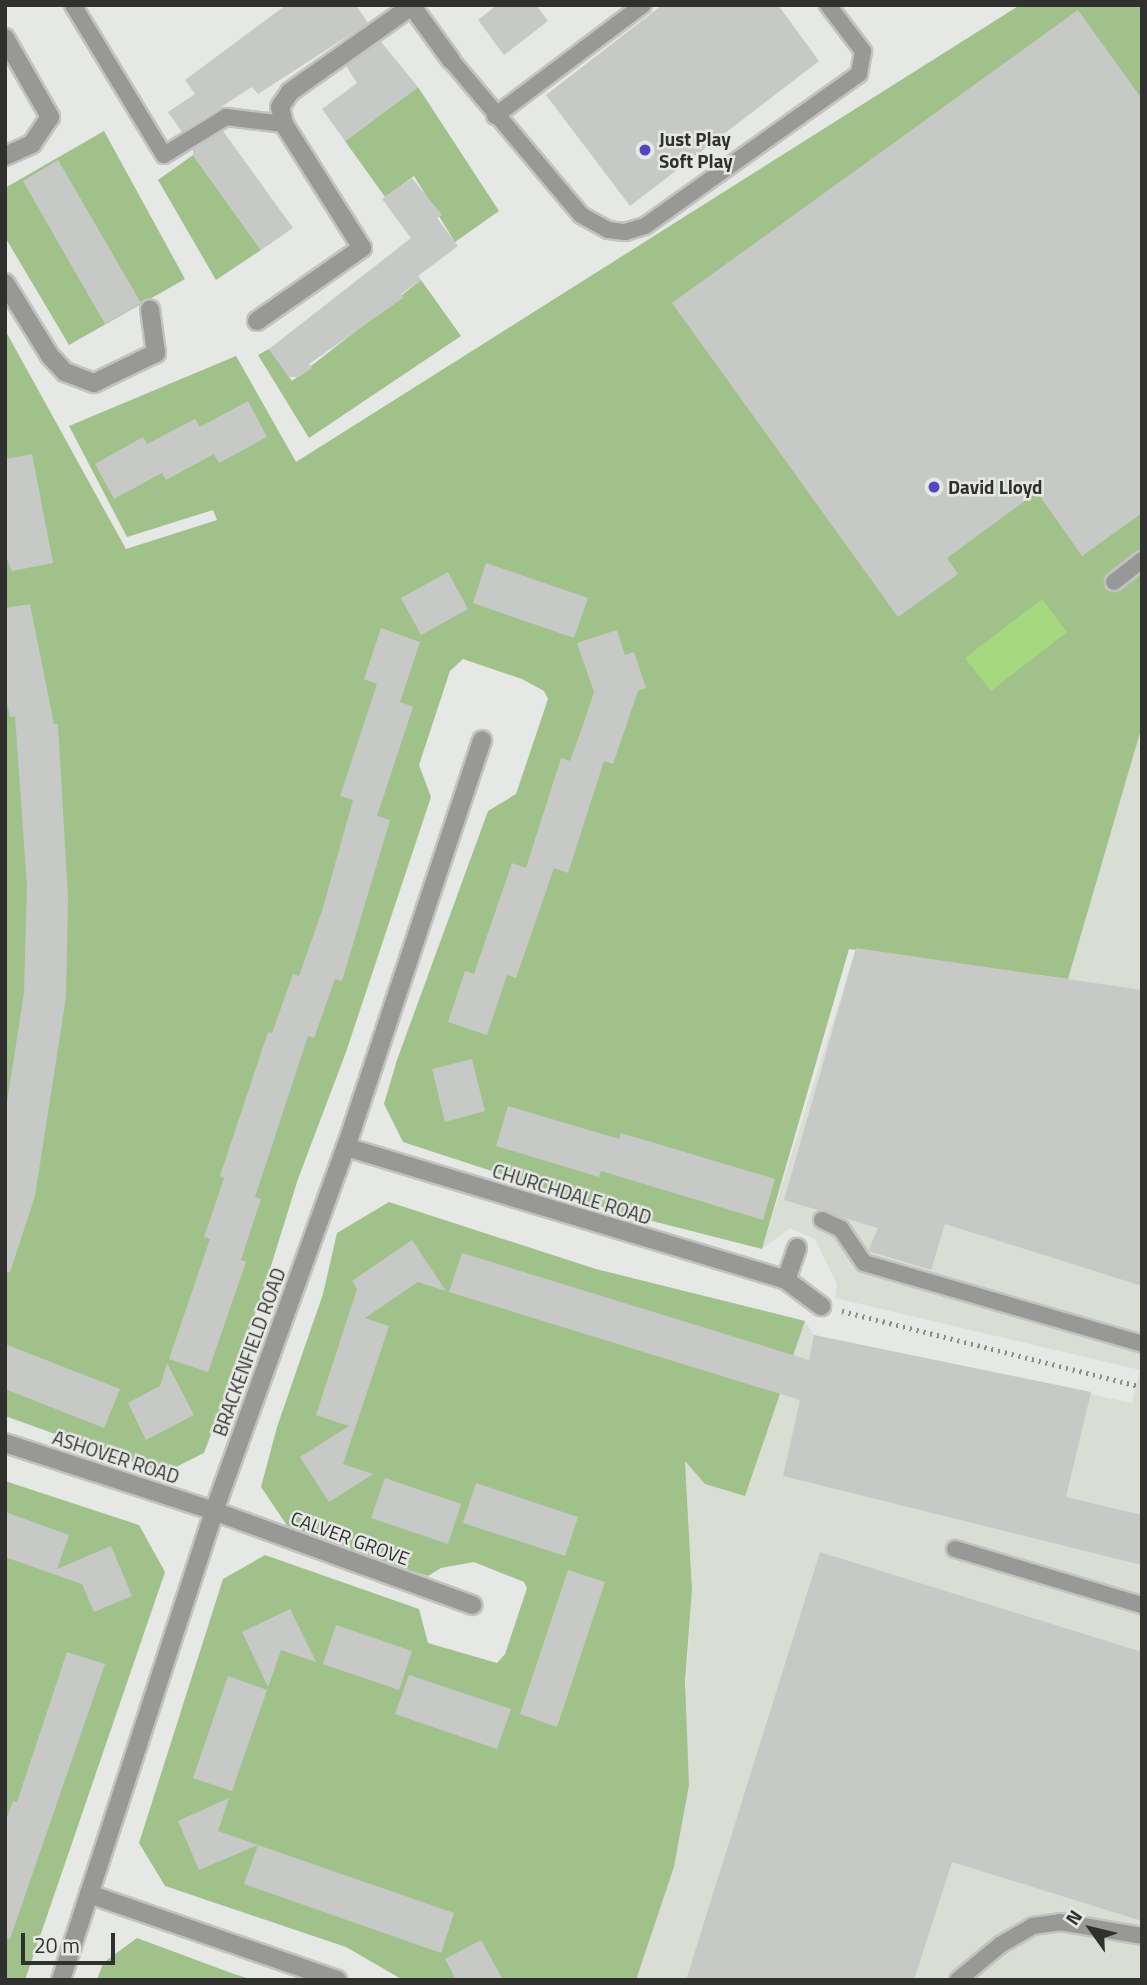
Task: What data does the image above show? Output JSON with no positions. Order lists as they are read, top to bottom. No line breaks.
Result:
{"streets":{"street":["CHURCHDALE ROAD","BRACKENFIELD ROAD","ASHOVER ROAD","CALVER GROVE"]},"crossings":[["CHURCHDALE ROAD","BRACKENFIELD ROAD"],["BRACKENFIELD ROAD","ASHOVER ROAD"],["BRACKENFIELD ROAD","CALVER GROVE"],["ASHOVER ROAD","CALVER GROVE"]],"places":["Just Play Soft Play","David Lloyd"],"scale_bar":"20 m","north":"top left"}
